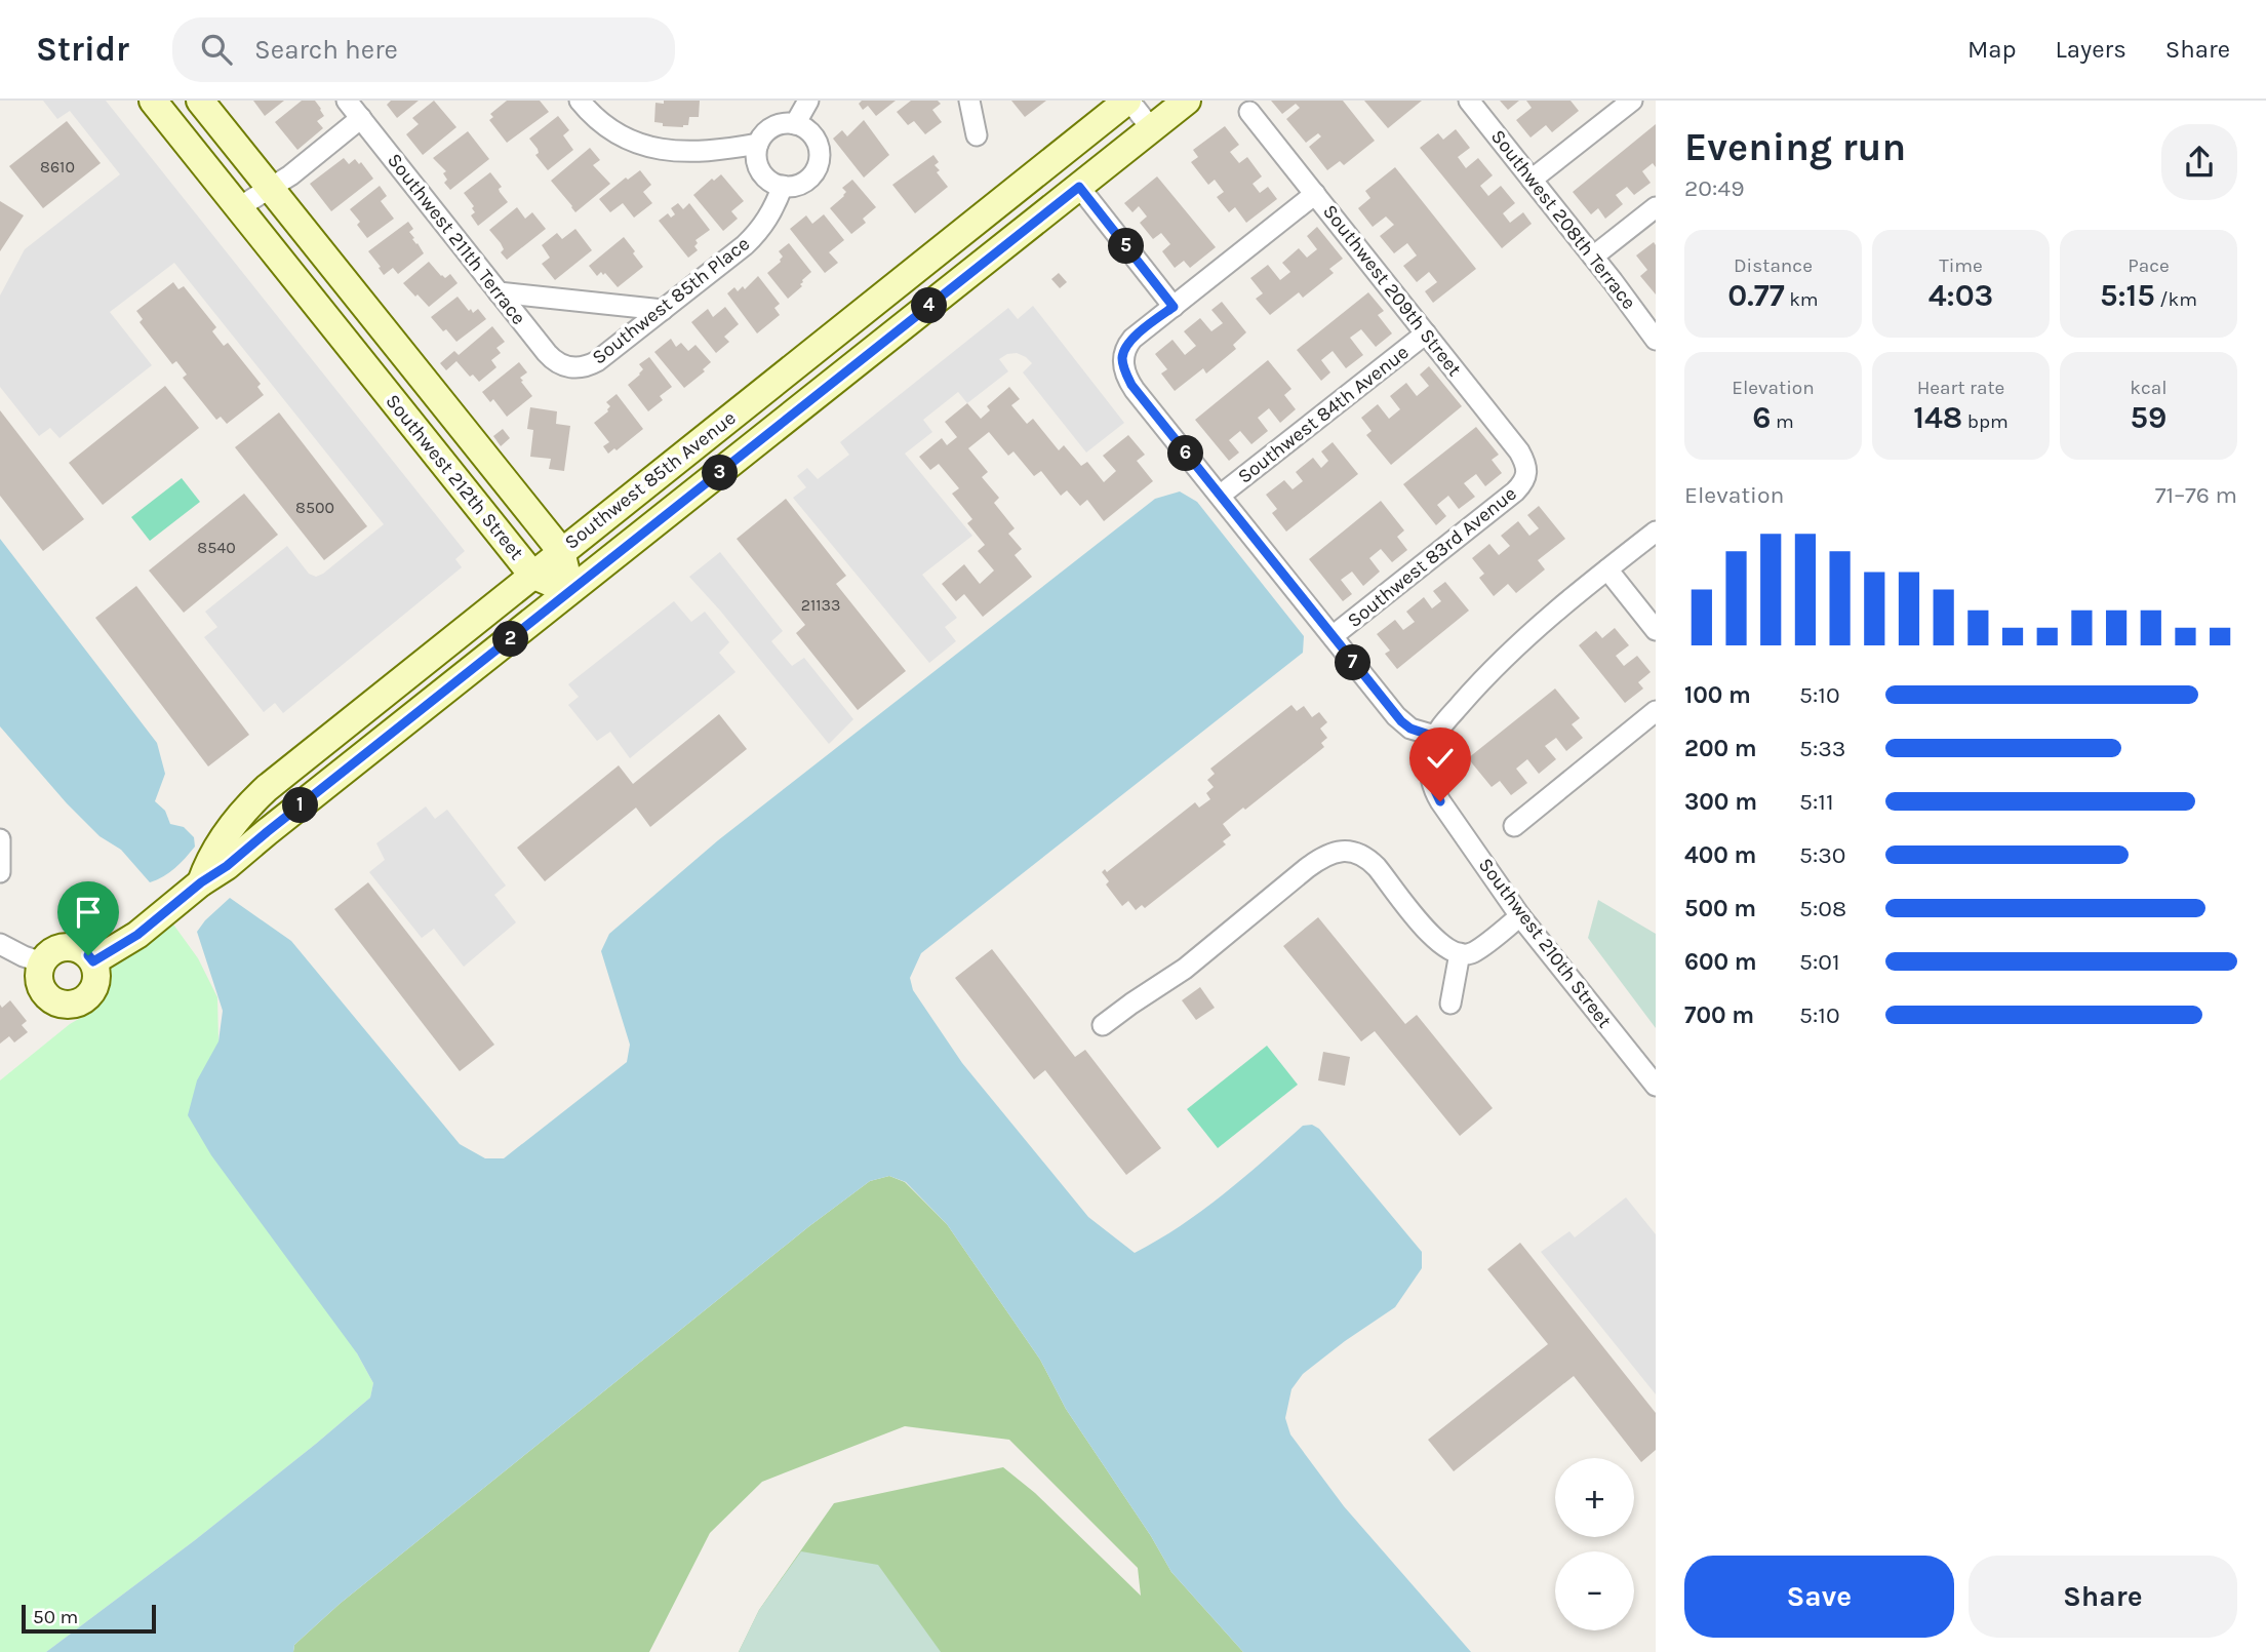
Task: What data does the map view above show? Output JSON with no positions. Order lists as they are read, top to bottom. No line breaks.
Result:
{"streets":{"street":["Southwest 208th Terrace","Southwest 211th Terrace","Southwest 209th Street","Southwest 85th Place","Southwest 84th Avenue","Southwest 212th Street","Southwest 85th Avenue","Southwest 83rd Avenue","Southwest 210th Street"]},"crossings":[["Southwest 211th Terrace","Southwest 85th Place"],["Southwest 209th Street","Southwest 84th Avenue"],["Southwest 209th Street","Southwest 83rd Avenue"],["Southwest 212th Street","Southwest 85th Avenue"]],"house_numbers":["8610","8500","8540","21133"],"scale_bar":"50 m","page":{"header":"Stridr","search":"Search here","nav":["Map","Layers","Share"],"heading":["Evening run","20:49"],"stats":[["Distance","0.77 km"],["Time","4:03"],["Pace","5:15 /km"],["Elevation","6 m"],["Heart rate","148 bpm"],["kcal","59"]],"pins":["5","4","6","3","2","7","1"],"chart":["Elevation","71–76 m"],"list":[{"name":"100 m","note":"5:10"},{"name":"200 m","note":"5:33"},{"name":"300 m","note":"5:11"},{"name":"400 m","note":"5:30"},{"name":"500 m","note":"5:08"},{"name":"600 m","note":"5:01"},{"name":"700 m","note":"5:10"}],"map_buttons":["+","−"],"buttons":["Save","Share"],"scale":"50 m"}}
